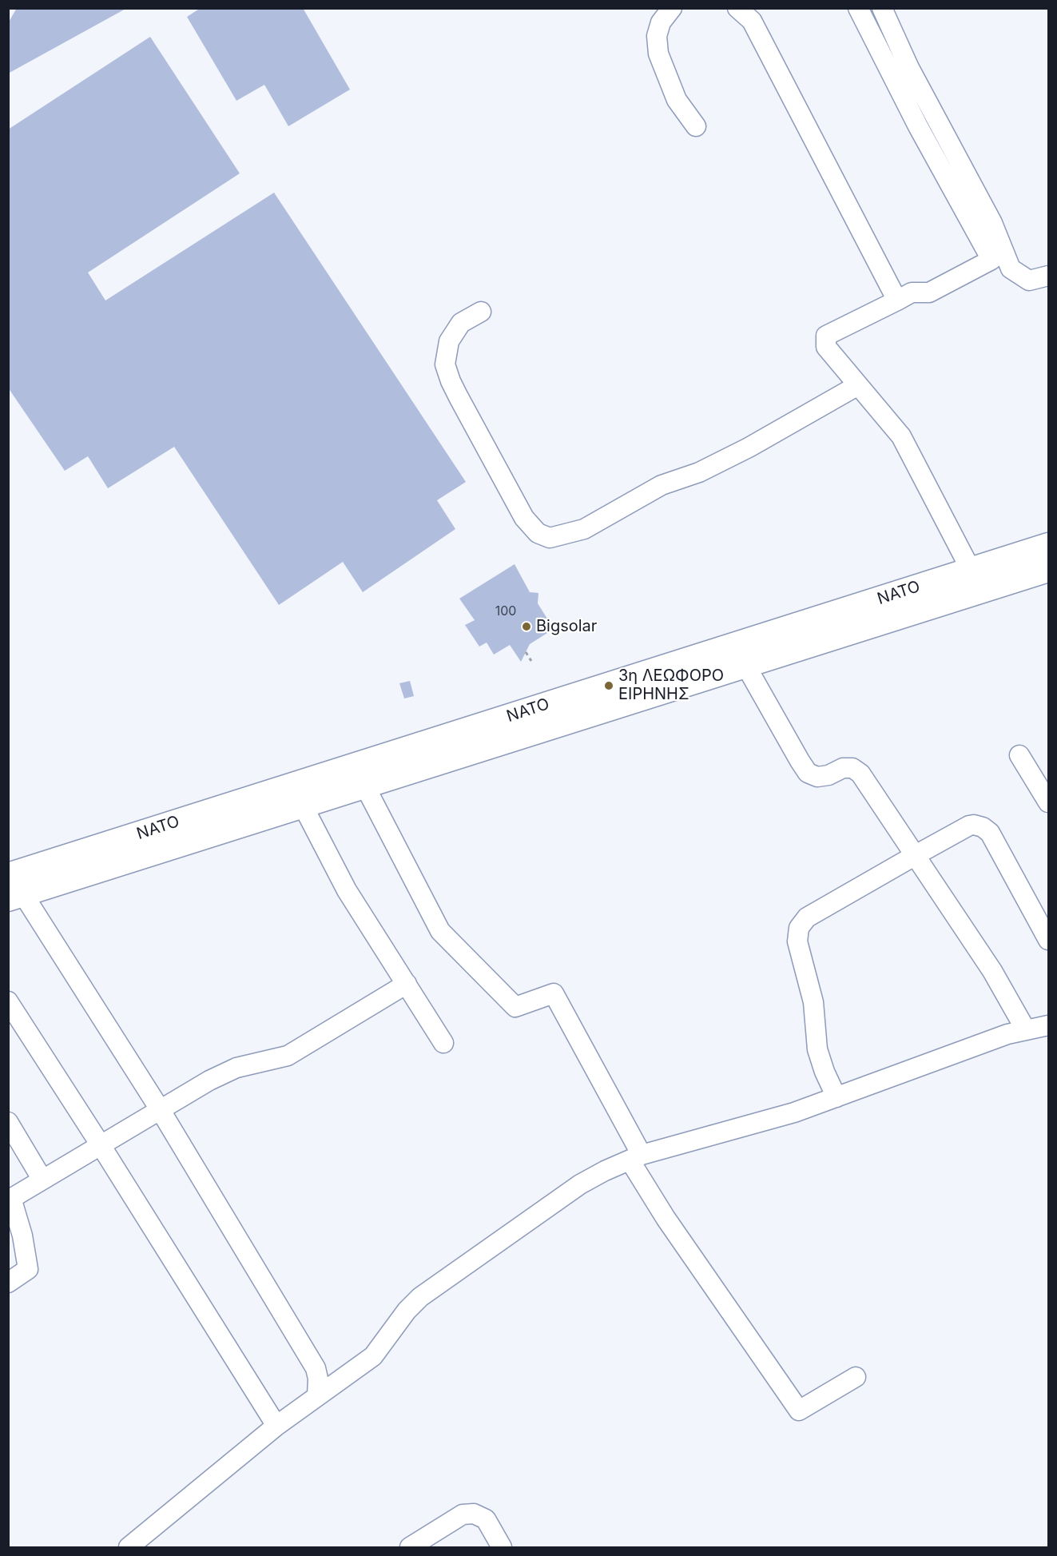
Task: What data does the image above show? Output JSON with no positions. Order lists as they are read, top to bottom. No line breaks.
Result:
{"streets":{"main road":["ΝΑΤΟ"]},"places":["Bigsolar","3η ΛΕΩΦΟΡΟ ΕΙΡΗΝΗΣ"],"house_numbers":["100"]}
